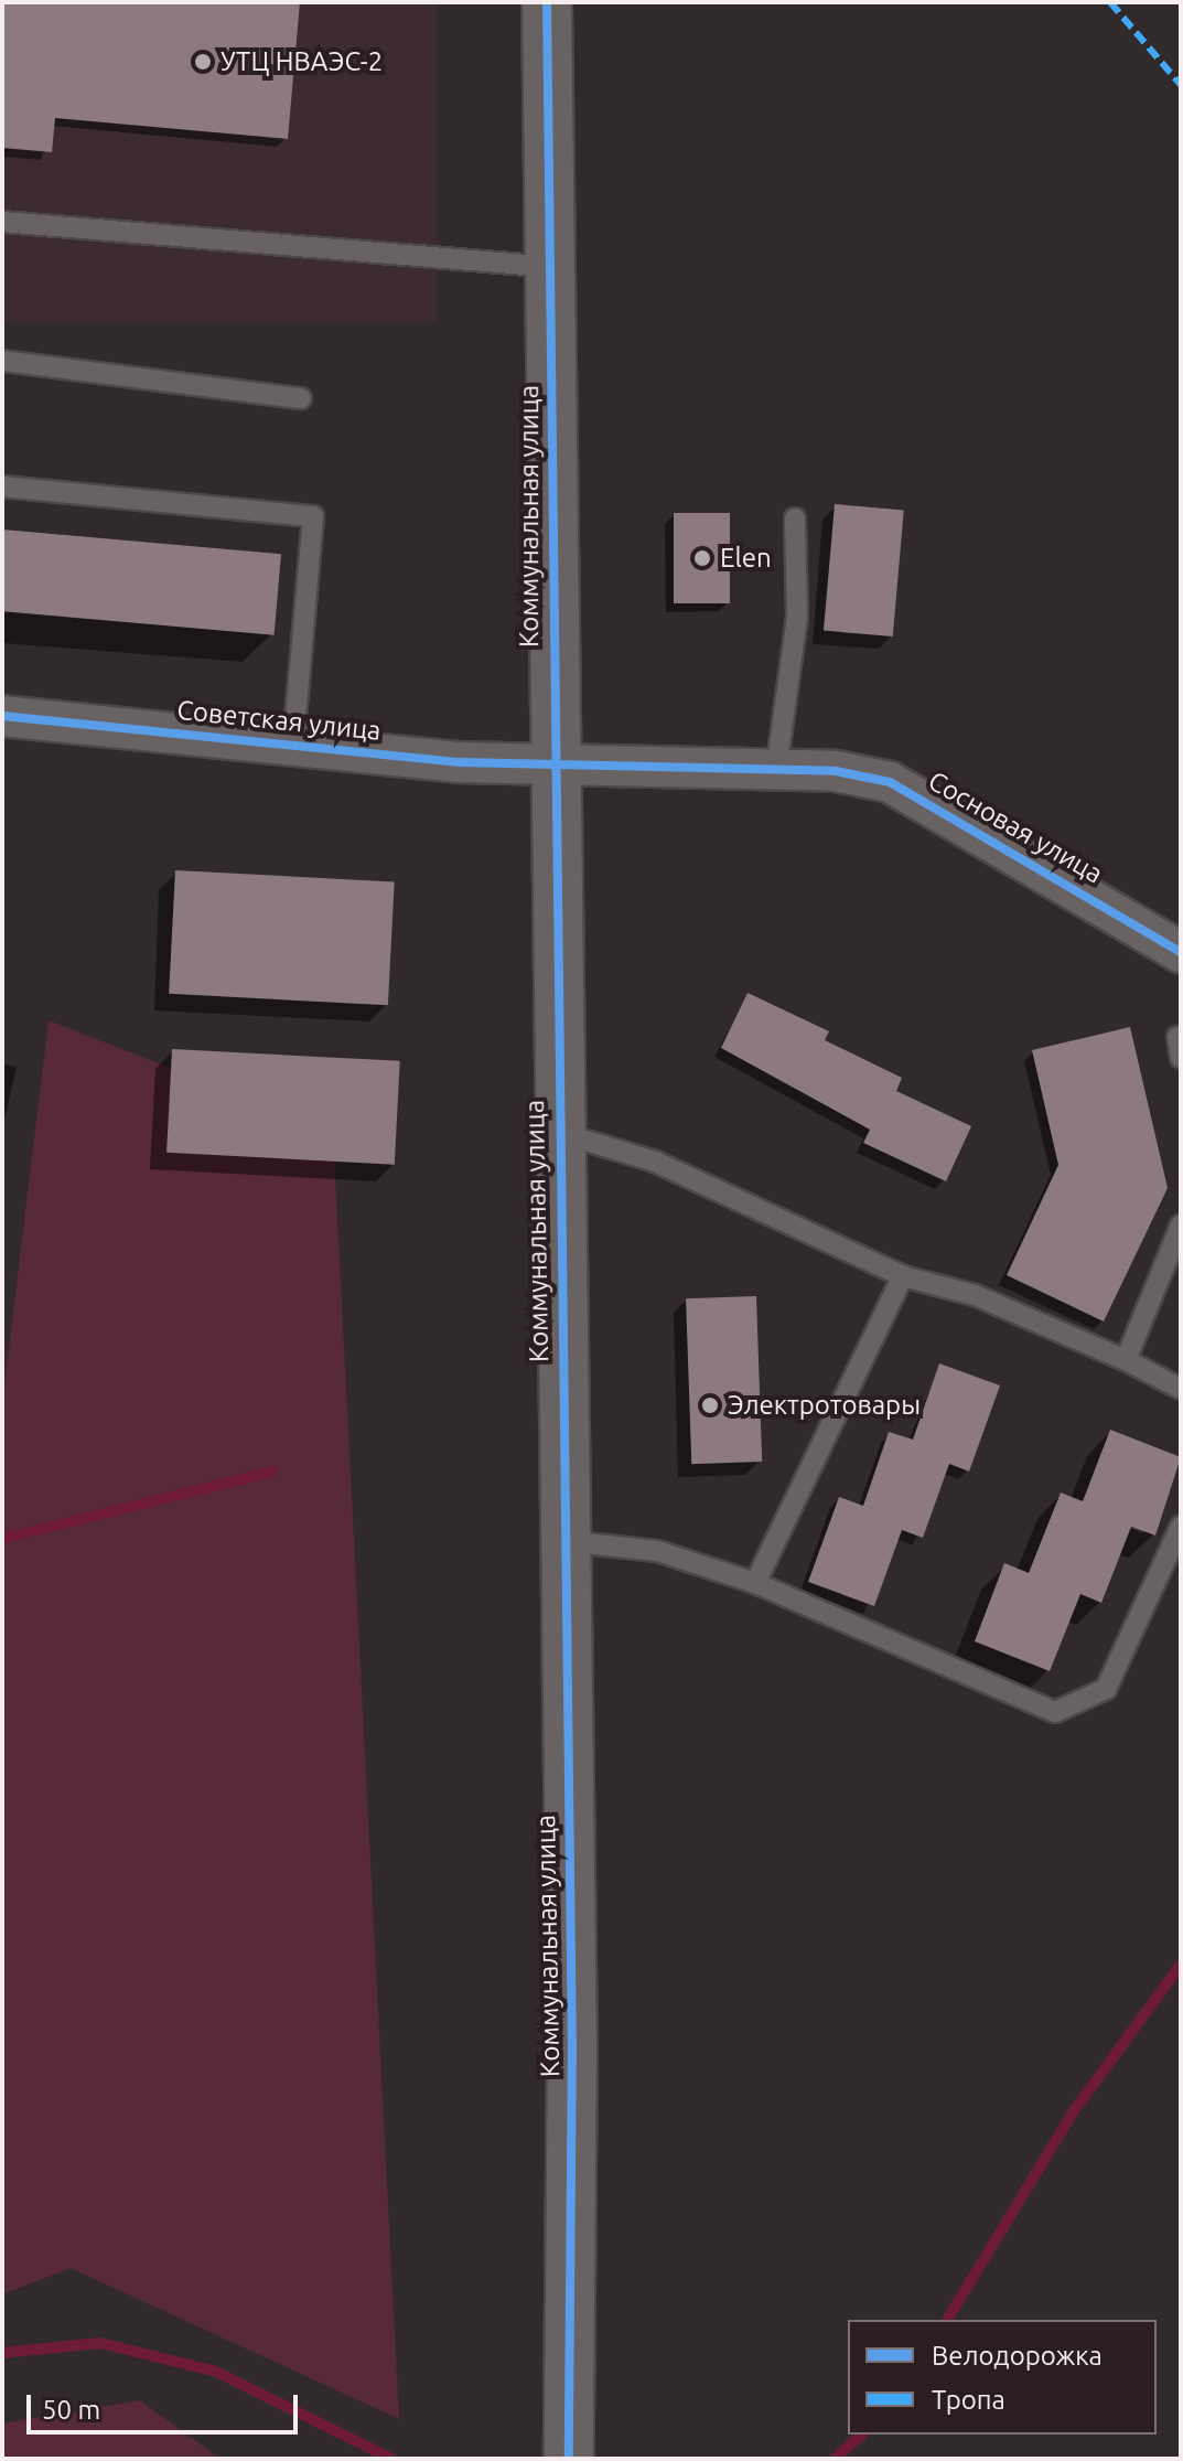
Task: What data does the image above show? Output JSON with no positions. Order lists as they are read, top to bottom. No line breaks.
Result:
{"streets":{"street":["Коммунальная улица","Советская улица","Сосновая улица"]},"crossings":[["Коммунальная улица","Советская улица"],["Коммунальная улица","Сосновая улица"],["Советская улица","Сосновая улица"]],"places":["УТЦ НВАЭС-2","Elen","Электротовары"],"legend":["Велодорожка","Тропа"],"scale_bar":"50 m"}
